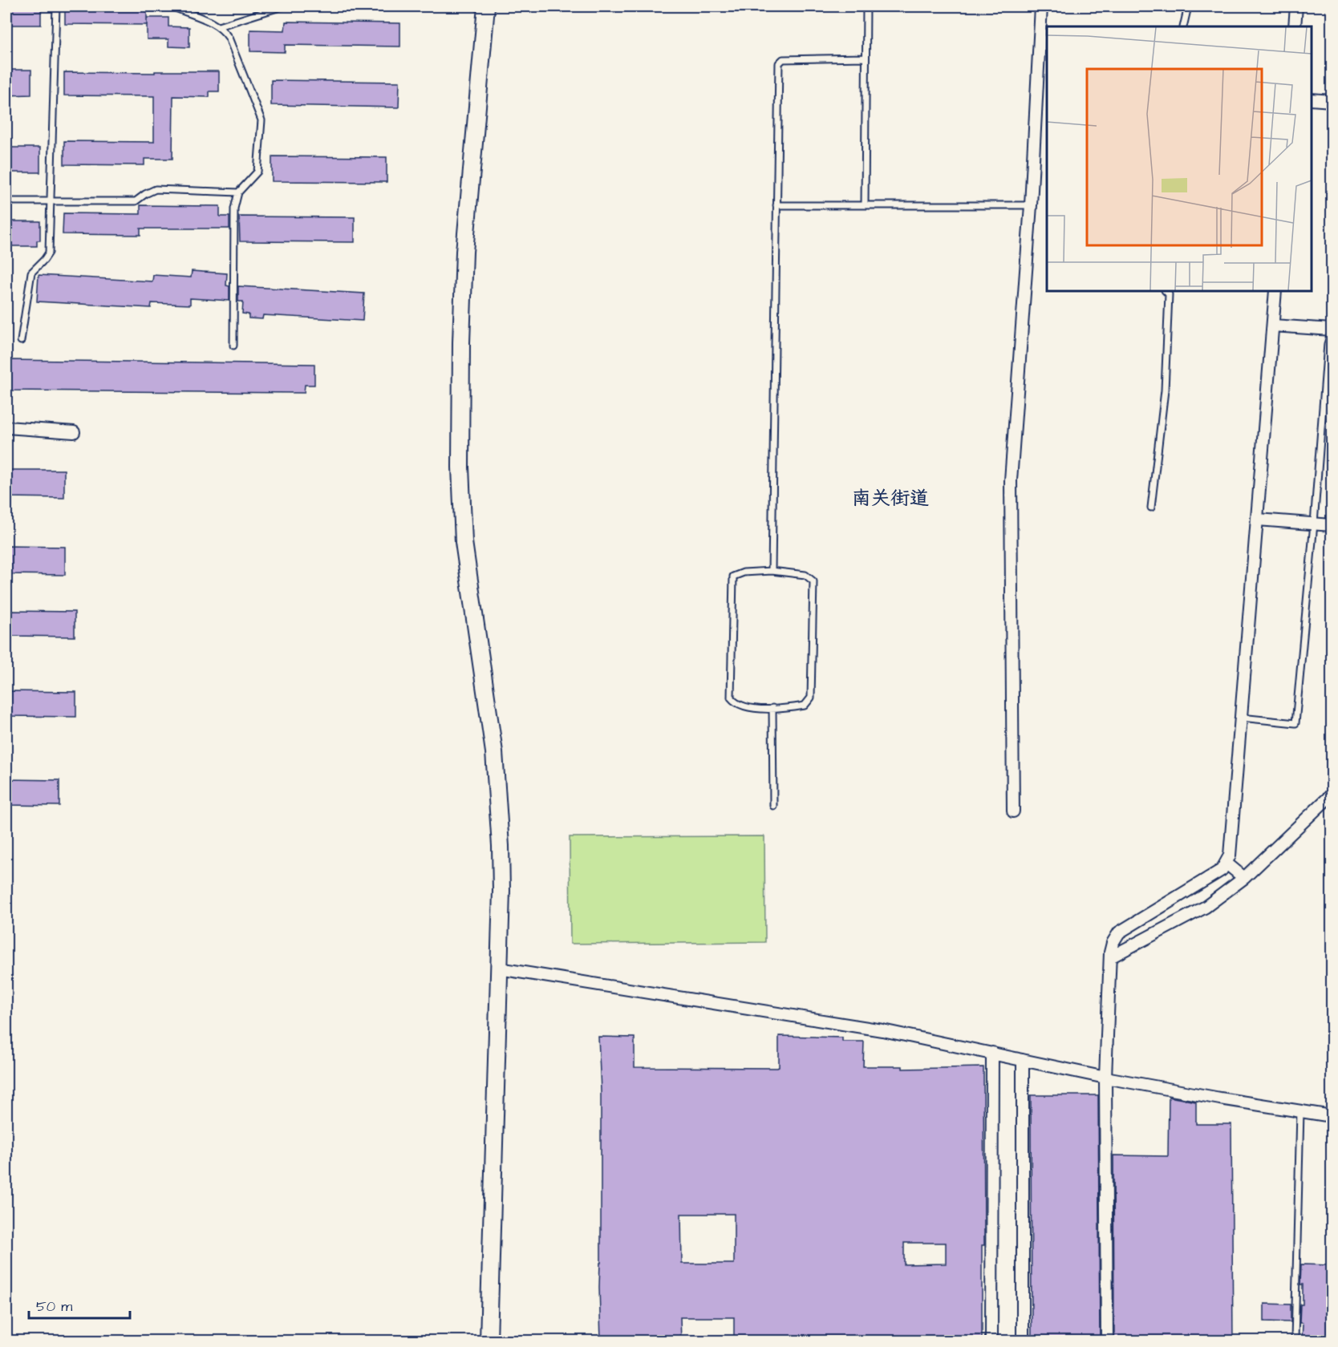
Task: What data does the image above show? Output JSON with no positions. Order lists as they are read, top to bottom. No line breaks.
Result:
{"districts":["南关街道"],"scale_bar":"50 m"}
